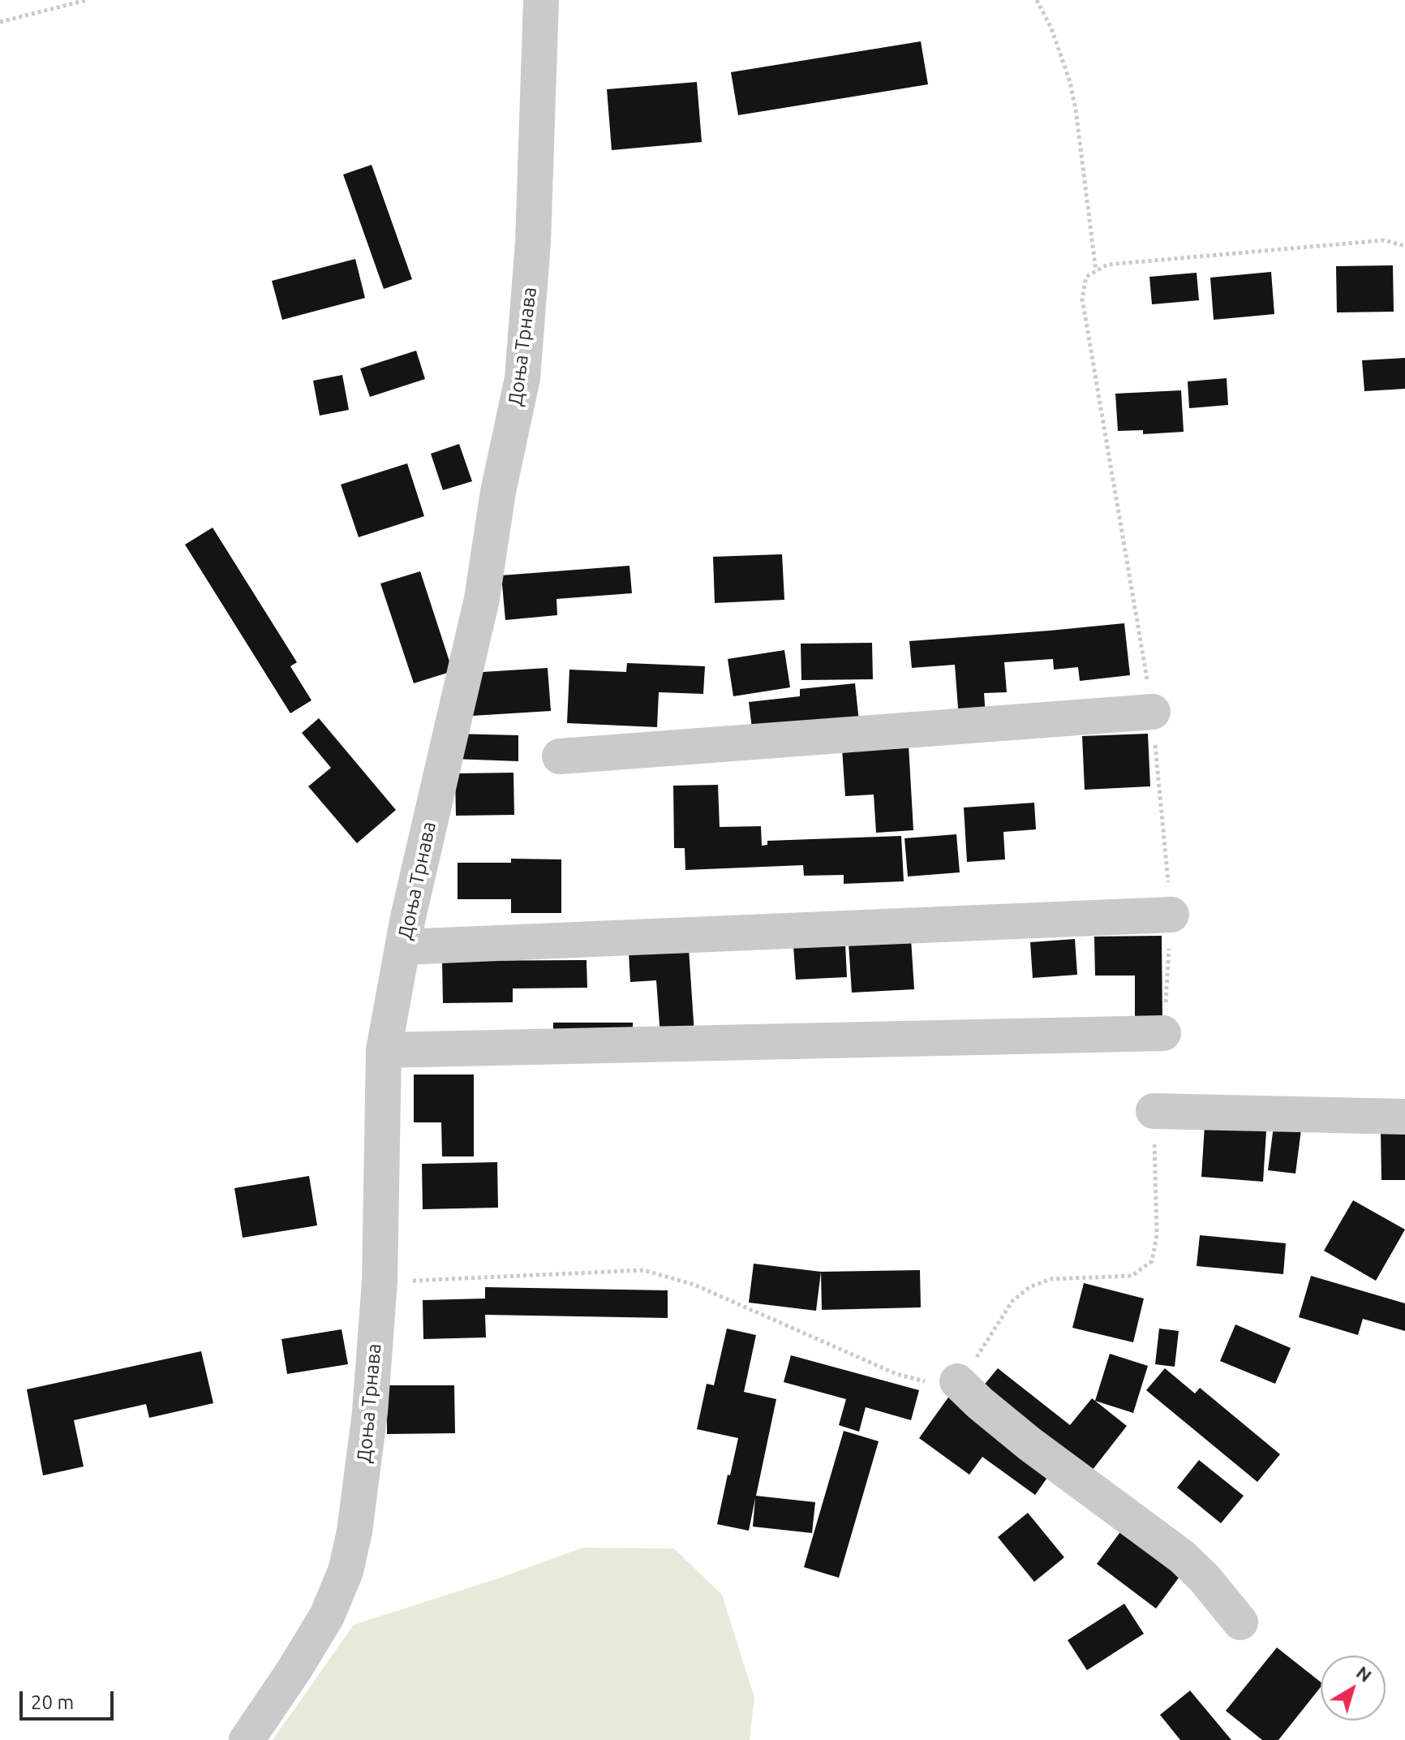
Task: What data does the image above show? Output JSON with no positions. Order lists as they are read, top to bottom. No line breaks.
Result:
{"streets":{"street":["Доња Трнава"]},"scale_bar":"20 m","north":"top right"}
